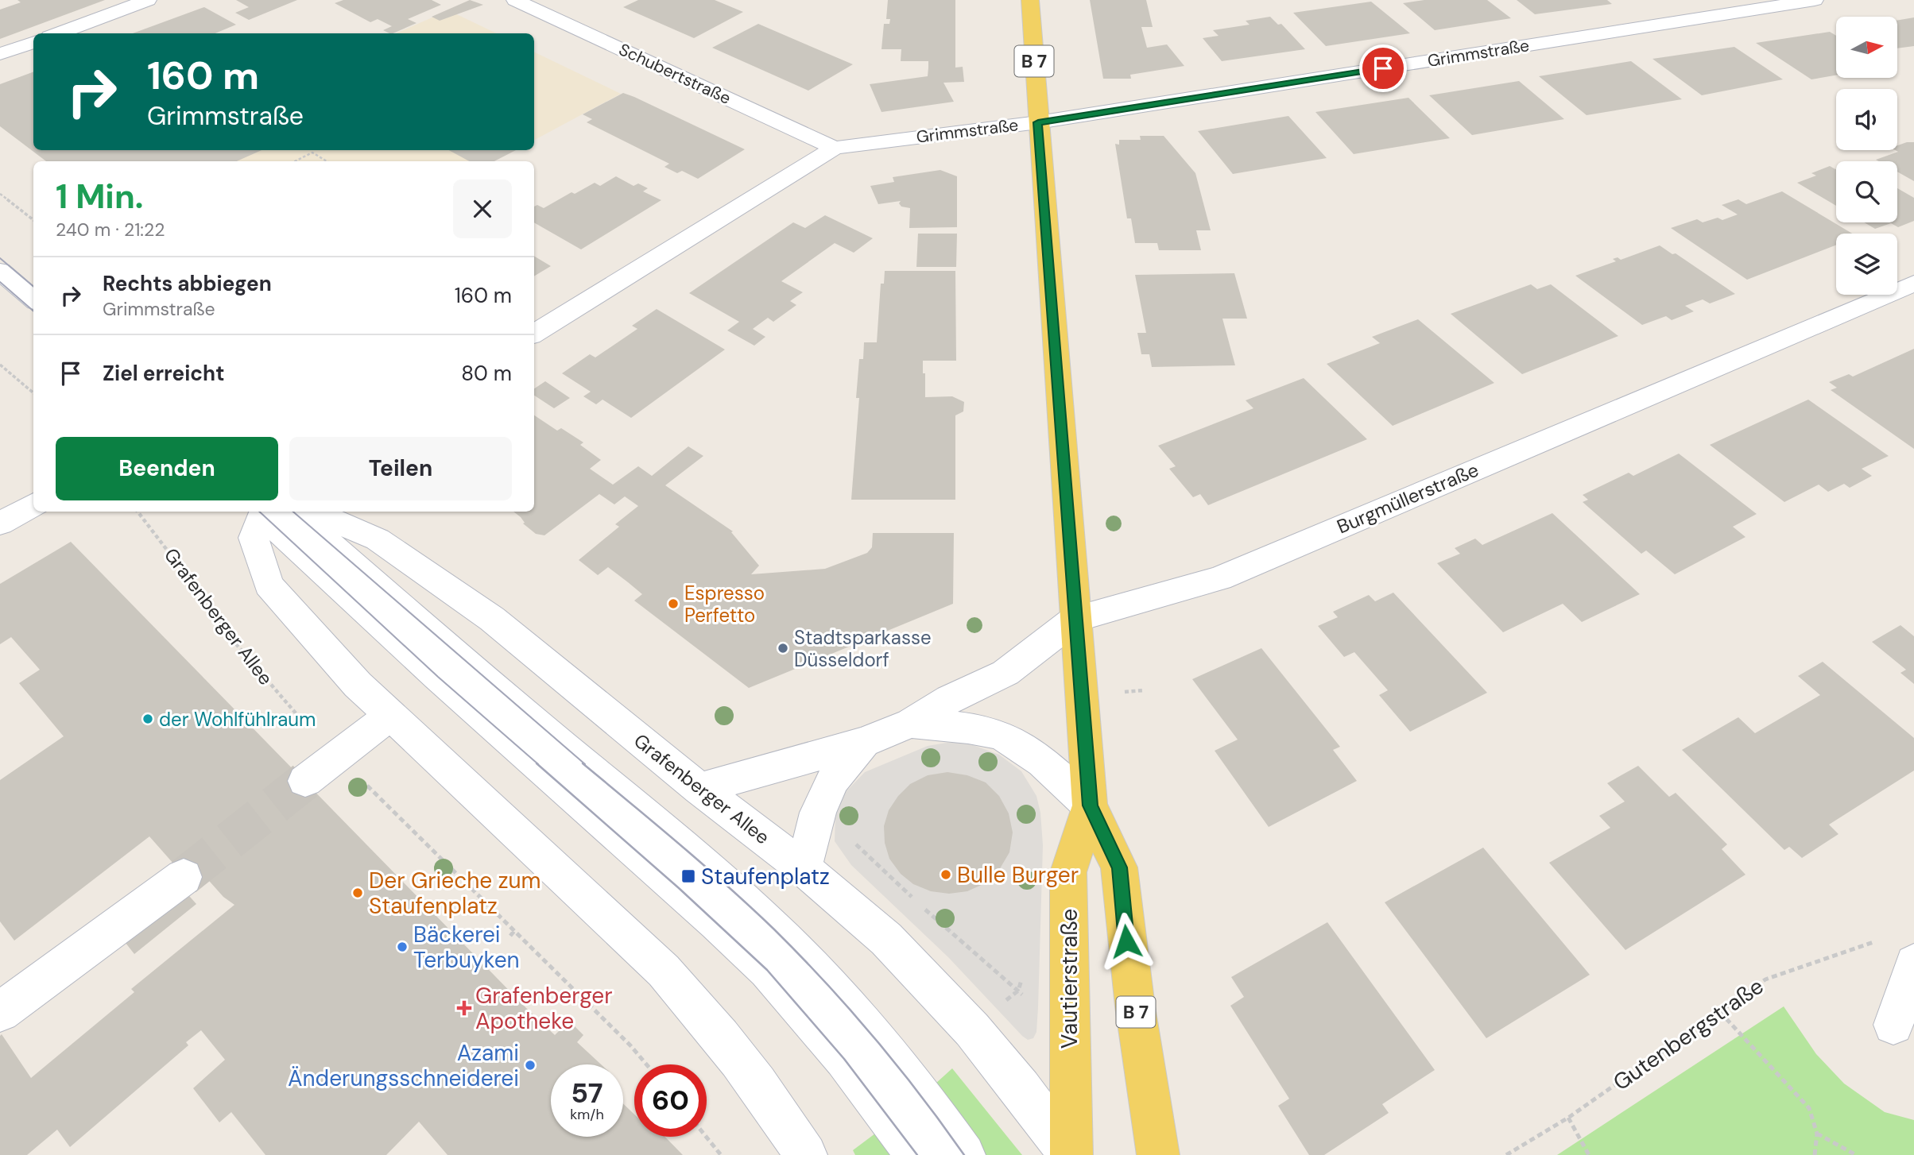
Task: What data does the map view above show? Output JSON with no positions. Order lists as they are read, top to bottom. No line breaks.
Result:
{"streets":{"main road":["B 7","Vautierstraße"],"street":["Grimmstraße","Schubertstraße","Burgmüllerstraße","Grafenberger Allee"],"path":["Gutenbergstraße"]},"crossings":[["Grimmstraße","Schubertstraße"],["Grimmstraße","Vautierstraße"],["Burgmüllerstraße","Grafenberger Allee"],["Burgmüllerstraße","Vautierstraße"],["Grafenberger Allee","Vautierstraße"]],"places":{"other":["Espresso Perfetto","Stadtsparkasse Düsseldorf","der Wohlfühlraum","Bulle Burger","Der Grieche zum Staufenplatz","Bäckerei Terbuyken","Azami Änderungsschneiderei"],"transit":["Staufenplatz"],"health":["Grafenberger Apotheke"]},"north":"right","page":{"turn":["160 m","Grimmstraße"],"heading":["1 Min.","240 m · 21:22"],"list":[{"name":"Rechts abbiegen","note":"Grimmstraße","value":"160 m"},{"name":"Ziel erreicht","value":"80 m"}],"buttons":["Beenden","Teilen"],"speed":"57 km/h","limit":"60"}}
